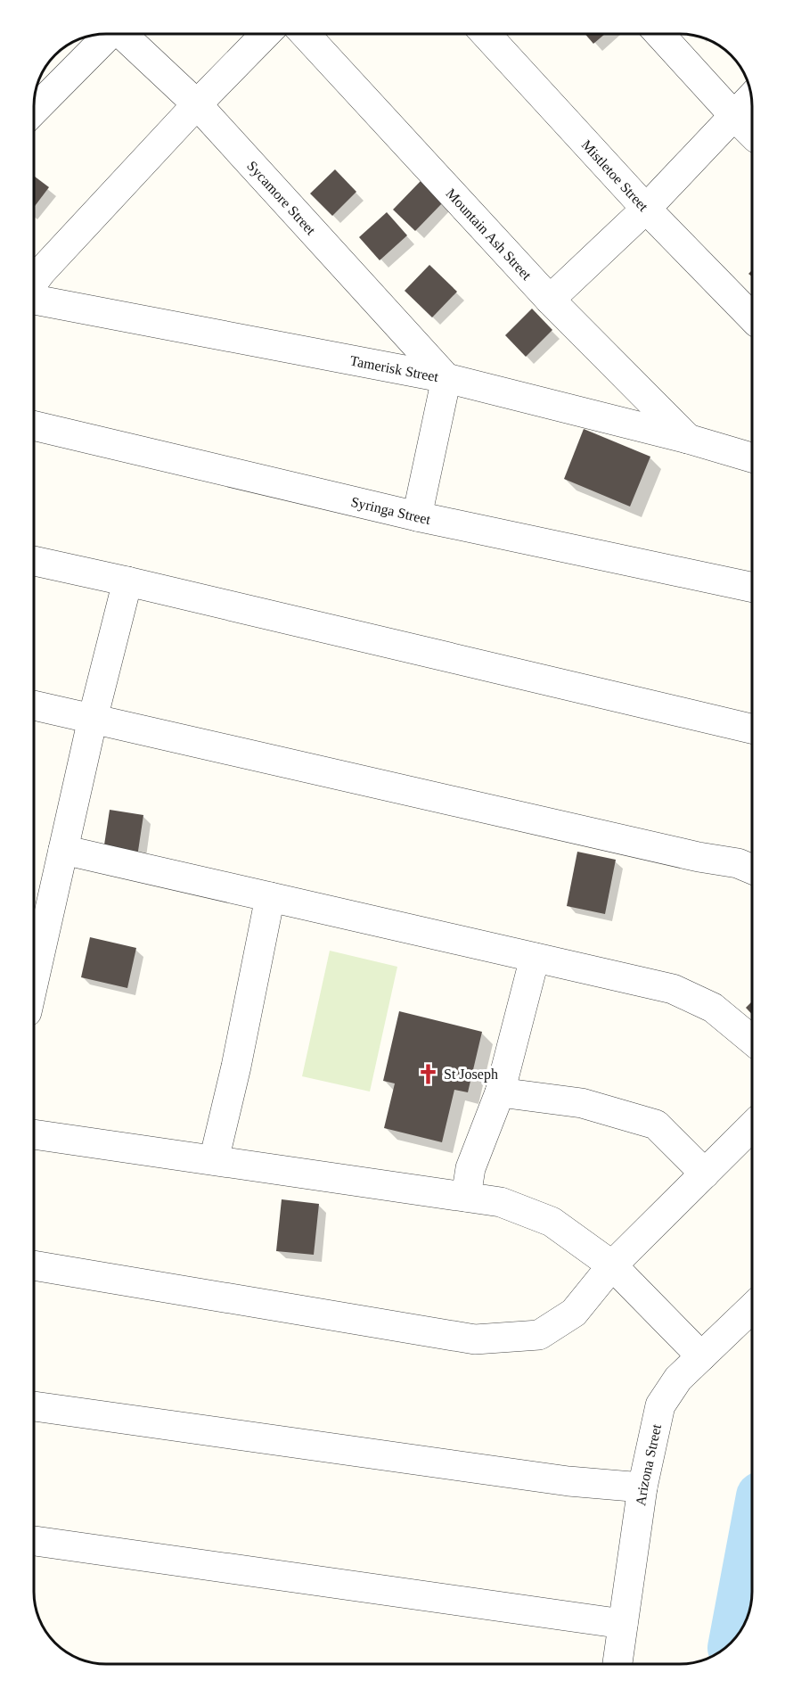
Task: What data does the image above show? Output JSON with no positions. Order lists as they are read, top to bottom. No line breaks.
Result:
{"streets":{"street":["Mistletoe Street","Sycamore Street","Mountain Ash Street","Tamerisk Street","Syringa Street","Arizona Street"]},"crossings":[["Sycamore Street","Tamerisk Street"],["Mountain Ash Street","Tamerisk Street"]],"places":{"church":["St Joseph"]}}
